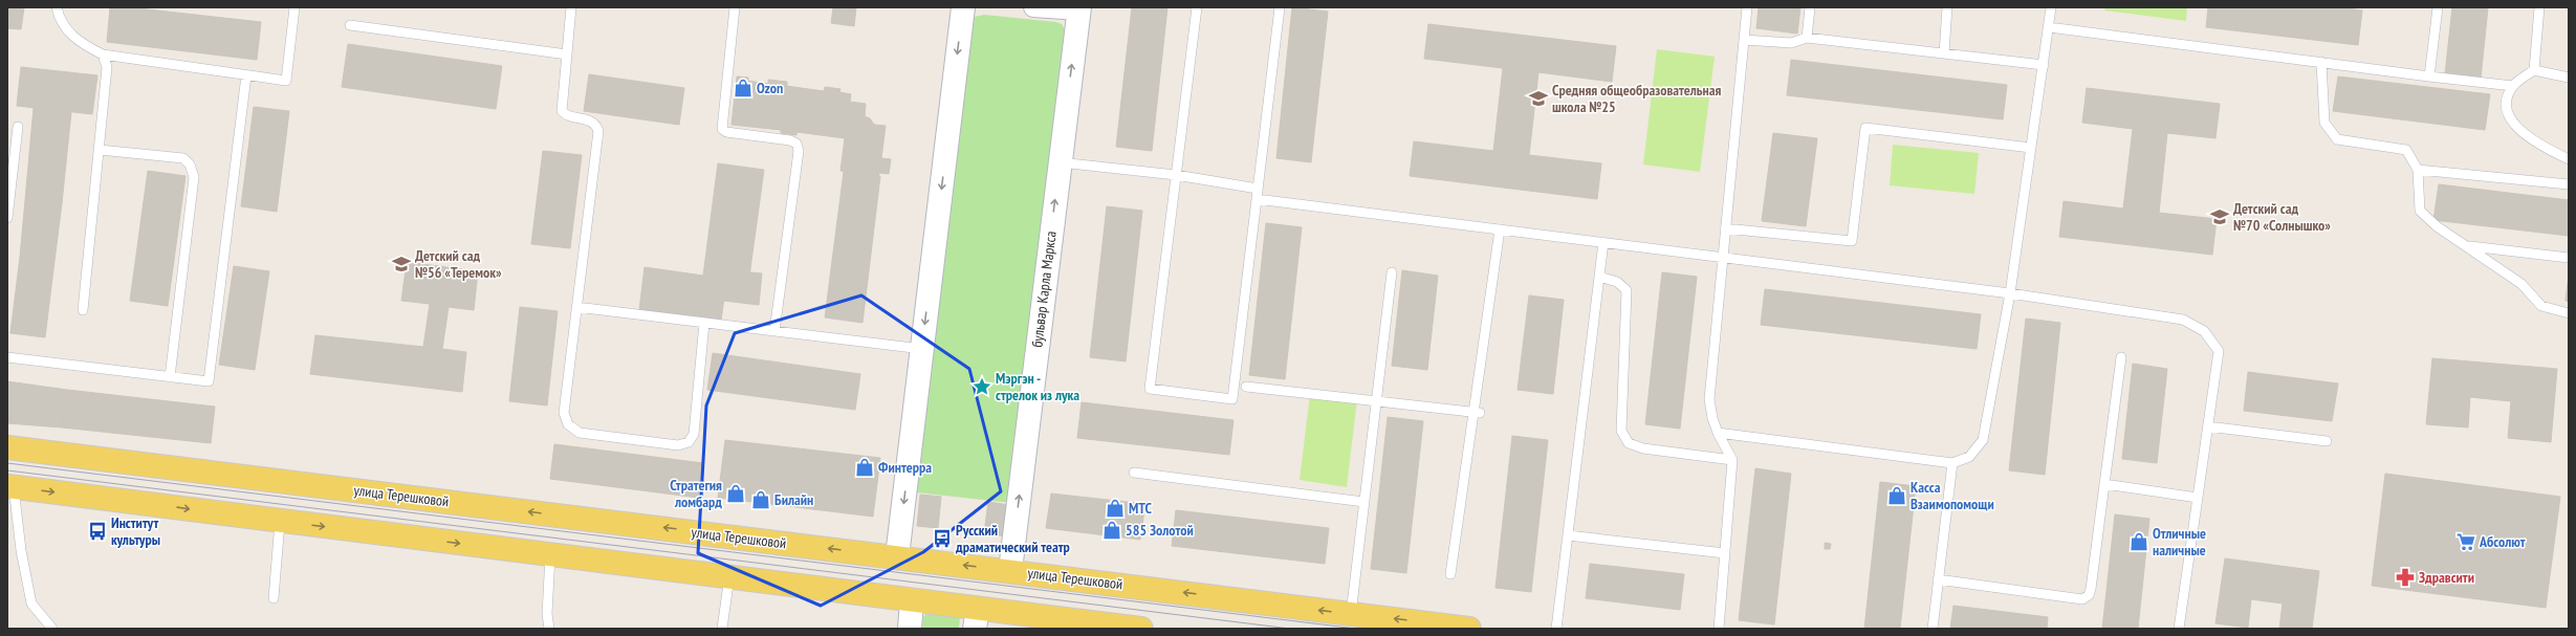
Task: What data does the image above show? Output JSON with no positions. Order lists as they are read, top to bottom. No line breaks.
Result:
{"streets":{"main road":["улица Терешковой"],"street":["бульвар Карла Маркса"]},"crossings":[["бульвар Карла Маркса","улица Терешковой"]],"places":{"shop":["Ozon","Финтерра","Стратегия ломбард","Касса Взаимопомощи","Билайн","МТС","585 Золотой","Отличные наличные"],"school or university":["Средняя общеобразовательная школа №25","Детский сад №70 «Солнышко»","Детский сад №56 «Теремок»"],"place":["Мэргэн - стрелок из лука"],"bus stop":["Институт культуры","Русский драматический театр"],"supermarket":["Абсолют"],"pharmacy":["Здравсити"]}}
